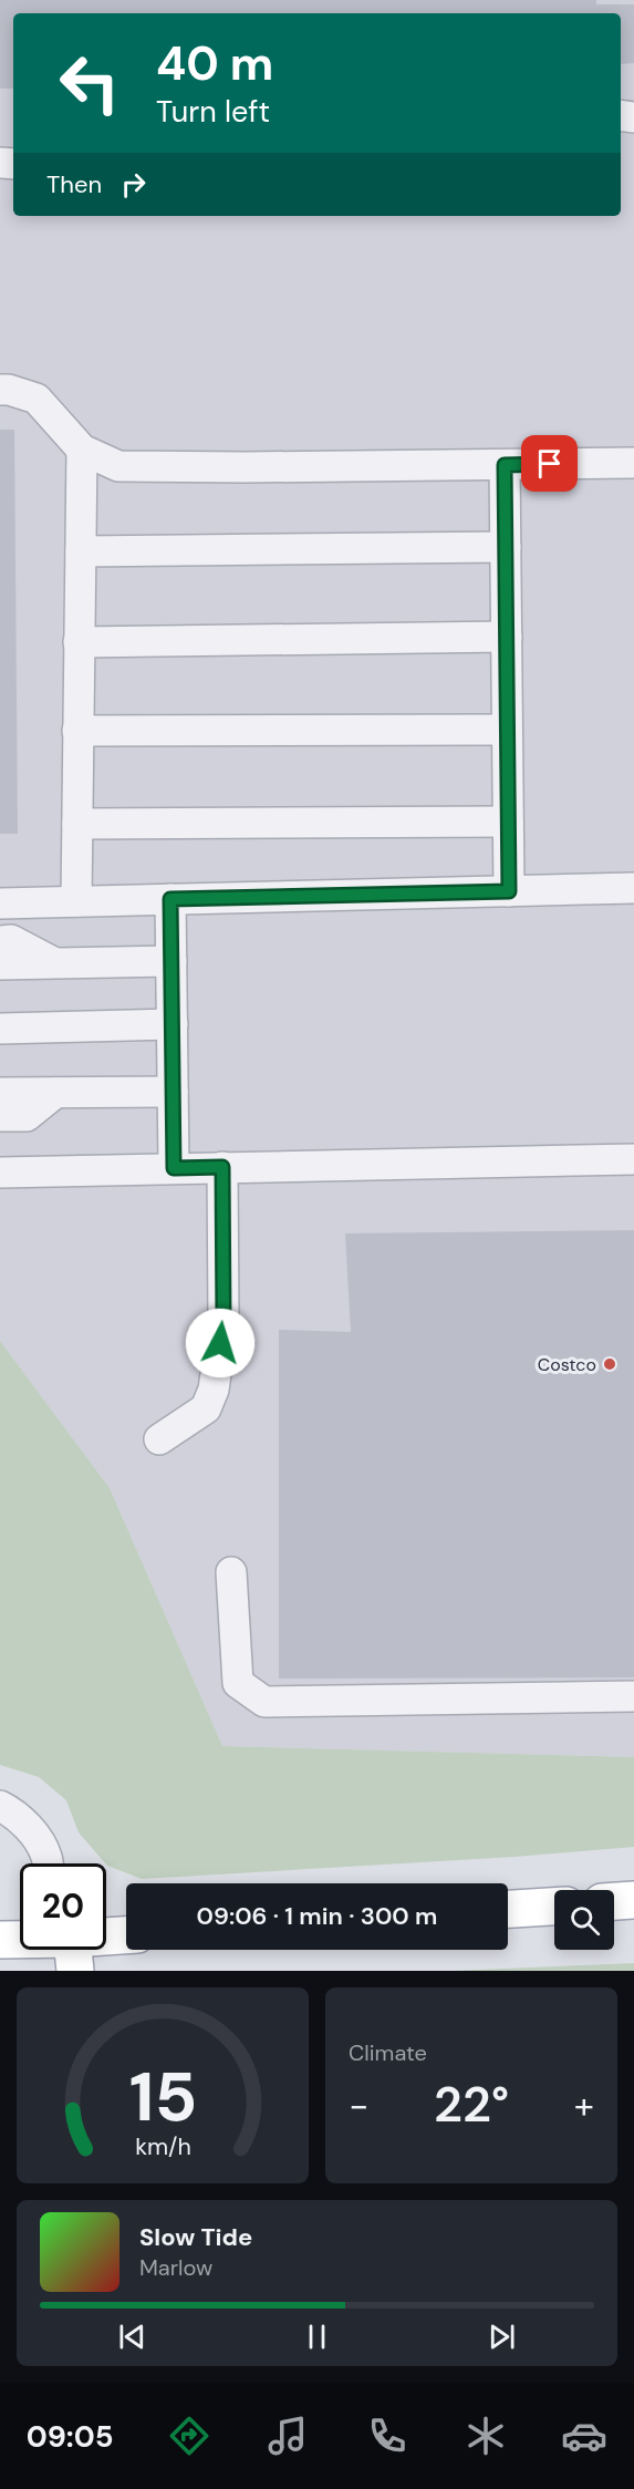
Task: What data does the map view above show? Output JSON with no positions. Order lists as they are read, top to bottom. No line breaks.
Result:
{"places":["Costco"],"page":{"turn":["40 m","Turn left"],"then":"Then","limit":"20","trip":"09:06 · 1 min · 300 m","tile":"Climate","heat":["−","22°","+"],"song":["Slow Tide","Marlow"],"tabs":"09:05","gauge":["15","km/h"]}}
